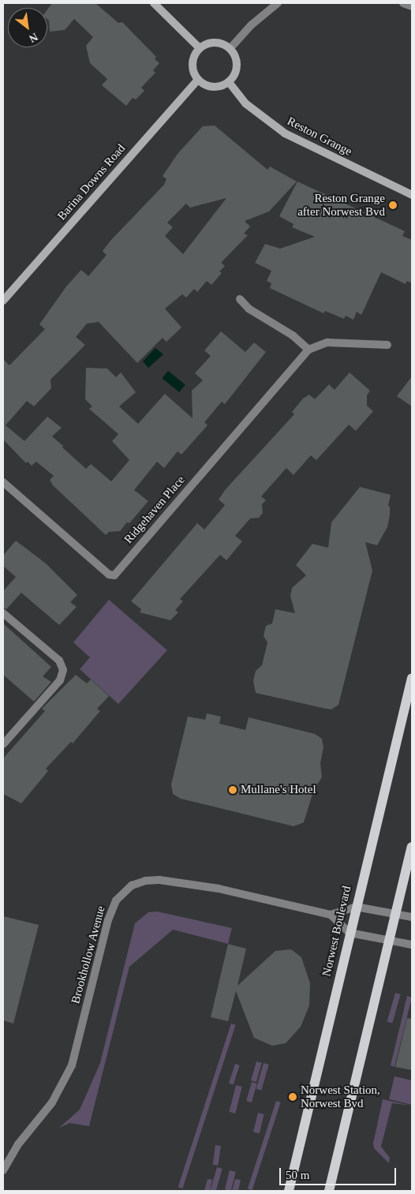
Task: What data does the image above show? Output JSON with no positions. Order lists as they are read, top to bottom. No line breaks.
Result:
{"streets":{"main road":["Norwest Boulevard"],"street":["Reston Grange","Barina Downs Road","Ridgehaven Place","Brookhollow Avenue"]},"crossings":[["Reston Grange","Barina Downs Road"]],"places":["Reston Grange after Norwest Bvd","Mullane's Hotel","Norwest Station, Norwest Bvd"],"scale_bar":"50 m","north":"bottom right"}
